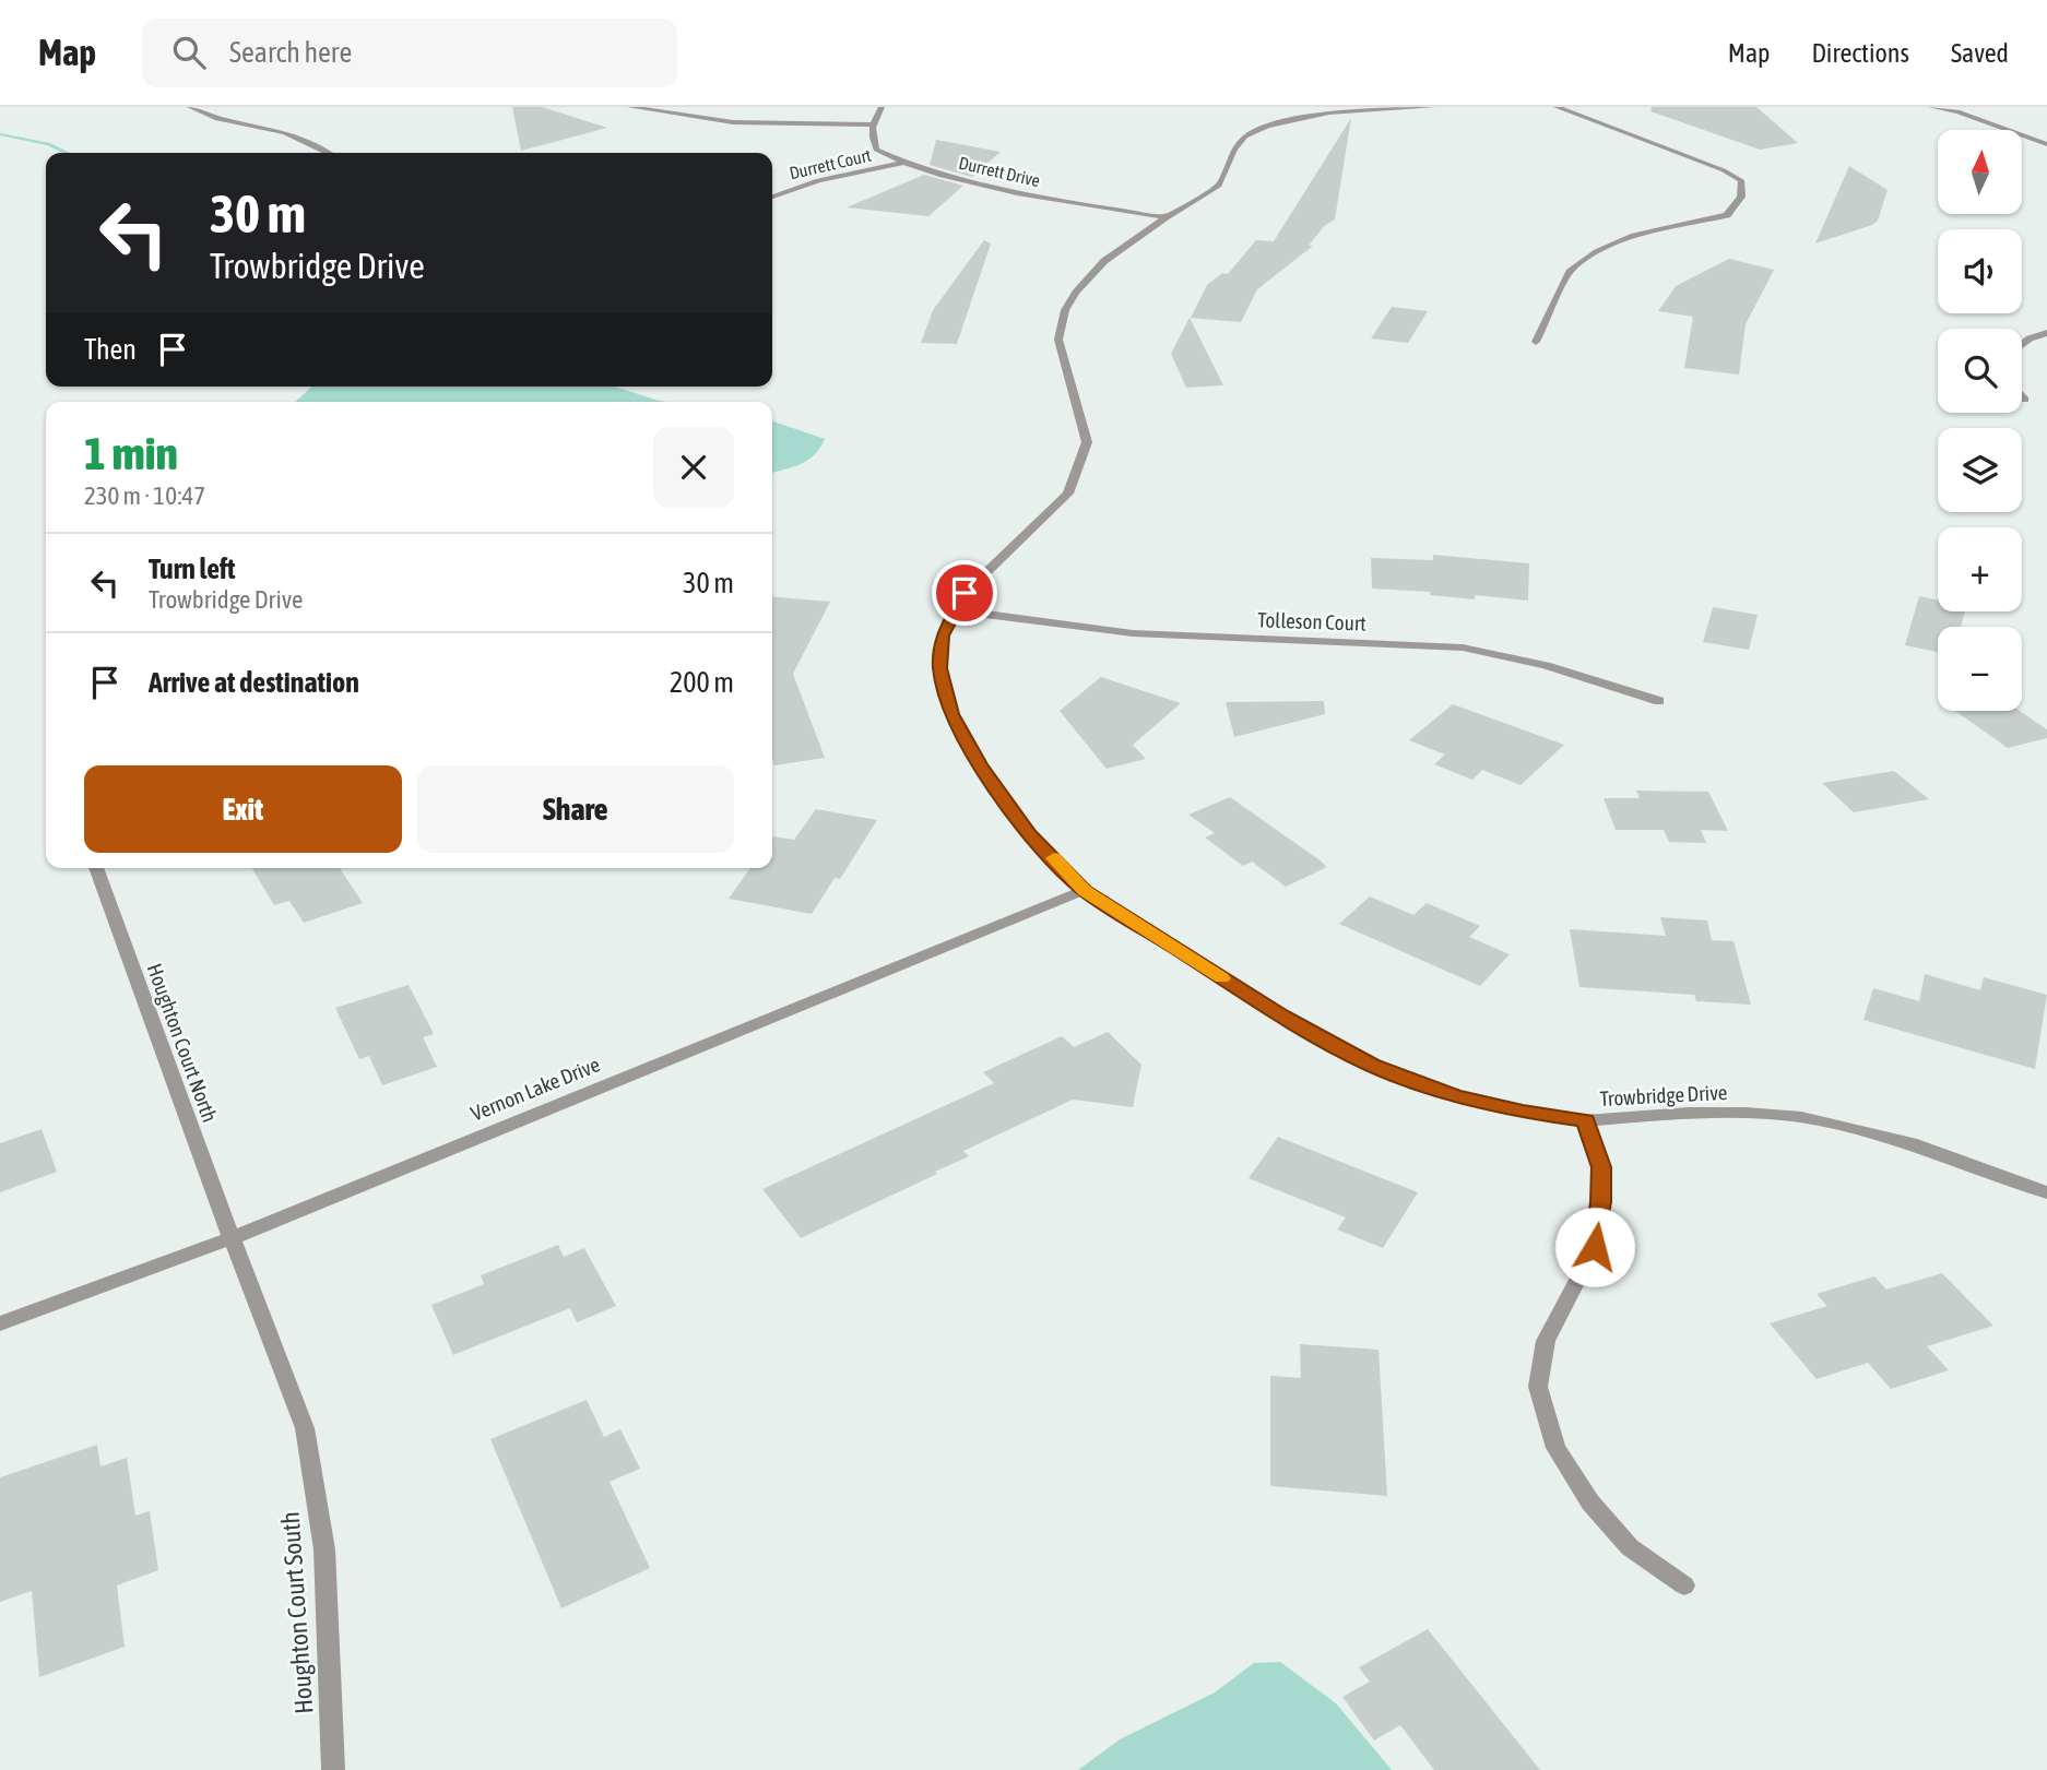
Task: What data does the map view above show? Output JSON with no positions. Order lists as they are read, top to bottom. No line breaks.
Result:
{"streets":{"street":["Durrett Court","Durrett Drive","Tolleson Court","Houghton Court North","Vernon Lake Drive","Trowbridge Drive","Houghton Court South"]},"crossings":[["Durrett Court","Durrett Drive"],["Durrett Drive","Trowbridge Drive"],["Tolleson Court","Trowbridge Drive"],["Houghton Court North","Vernon Lake Drive"],["Houghton Court North","Houghton Court South"],["Vernon Lake Drive","Trowbridge Drive"],["Vernon Lake Drive","Houghton Court South"]],"north":"top","page":{"header":"Map","search":"Search here","nav":["Map","Directions","Saved"],"map_buttons":["+","−"],"turn":["30 m","Trowbridge Drive"],"then":"Then","heading":["1 min","230 m · 10:47"],"list":[{"name":"Turn left","note":"Trowbridge Drive","value":"30 m"},{"name":"Arrive at destination","value":"200 m"}],"buttons":["Exit","Share"]}}
